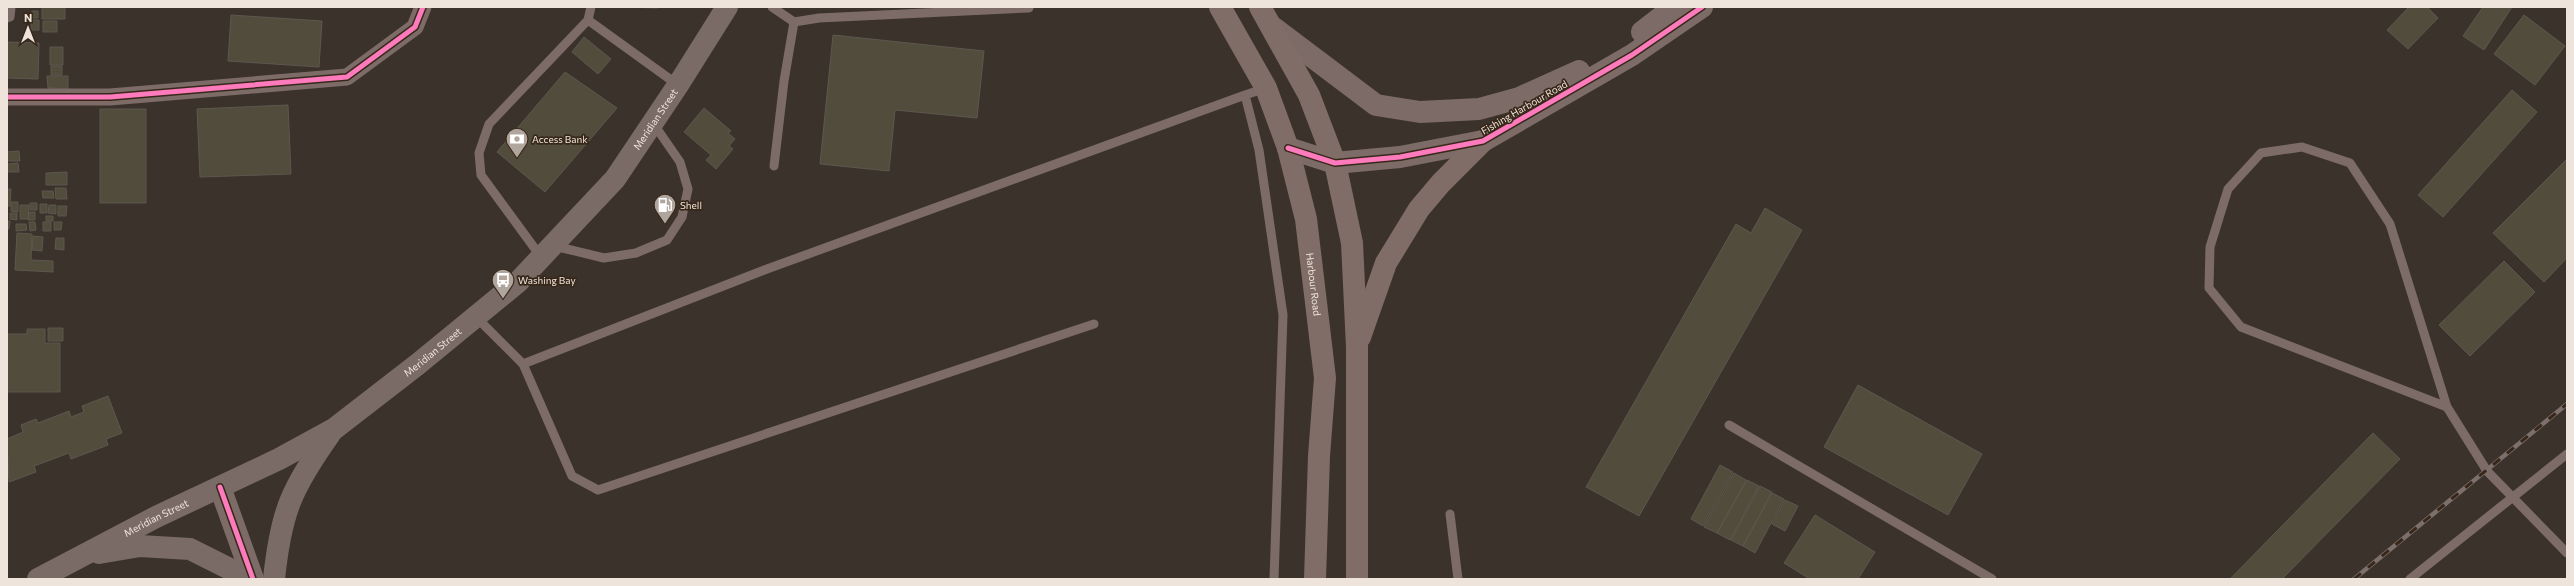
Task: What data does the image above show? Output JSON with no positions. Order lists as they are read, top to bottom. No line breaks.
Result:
{"streets":{"main road":["Meridian Street","Harbour Road"],"street":["Fishing Harbour Road"]},"crossings":[["Fishing Harbour Road","Harbour Road"]],"places":{"bank":["Access Bank"],"fuel station":["Shell"],"bus stop":["Washing Bay"]},"north":"top"}
